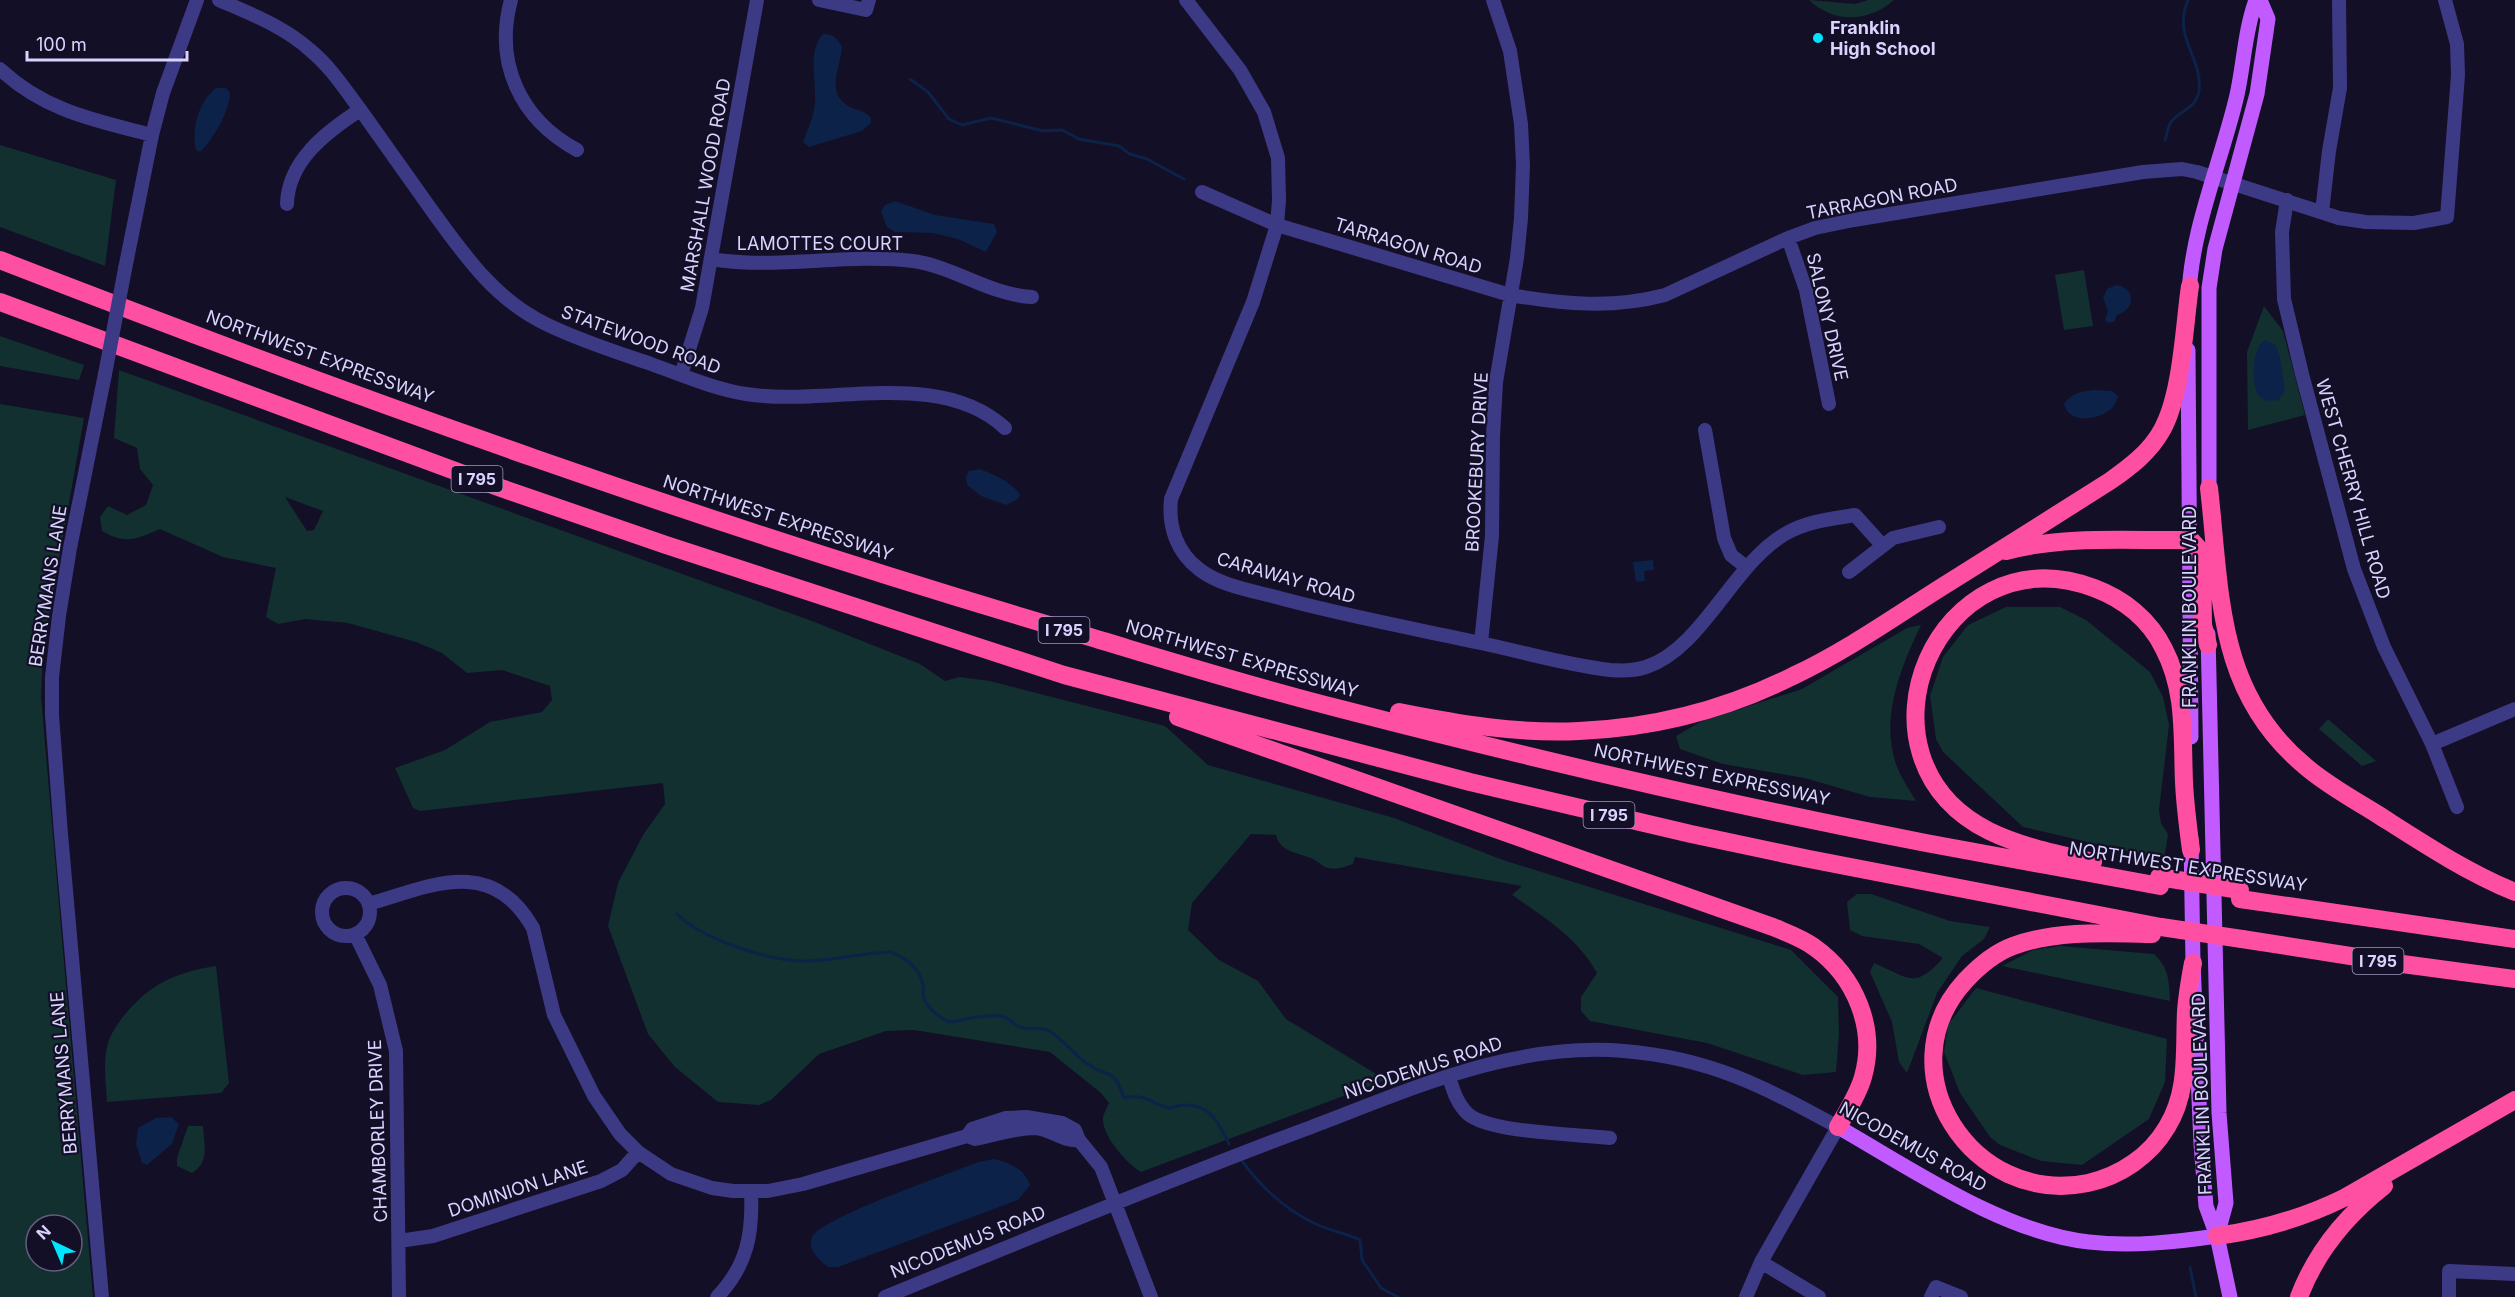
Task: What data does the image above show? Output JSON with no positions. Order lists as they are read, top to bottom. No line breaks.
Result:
{"streets":{"highway":["NORTHWEST EXPRESSWAY","I 795"],"main road":["FRANKLIN BOULEVARD","NICODEMUS ROAD"],"street":["MARSHALL WOOD ROAD","TARRAGON ROAD","LAMOTTES COURT","SALONY DRIVE","STATEWOOD ROAD","BROOKEBURY DRIVE","WEST CHERRY HILL ROAD","CARAWAY ROAD","BERRYMANS LANE","CHAMBORLEY DRIVE","DOMINION LANE"]},"crossings":[["MARSHALL WOOD ROAD","LAMOTTES COURT"],["MARSHALL WOOD ROAD","STATEWOOD ROAD"],["TARRAGON ROAD","SALONY DRIVE"],["TARRAGON ROAD","BROOKEBURY DRIVE"],["TARRAGON ROAD","WEST CHERRY HILL ROAD"],["TARRAGON ROAD","CARAWAY ROAD"],["TARRAGON ROAD","FRANKLIN BOULEVARD"],["BROOKEBURY DRIVE","CARAWAY ROAD"],["FRANKLIN BOULEVARD","NICODEMUS ROAD"],["CHAMBORLEY DRIVE","DOMINION LANE"]],"places":["Franklin High School"],"scale_bar":"100 m","north":"top left"}
